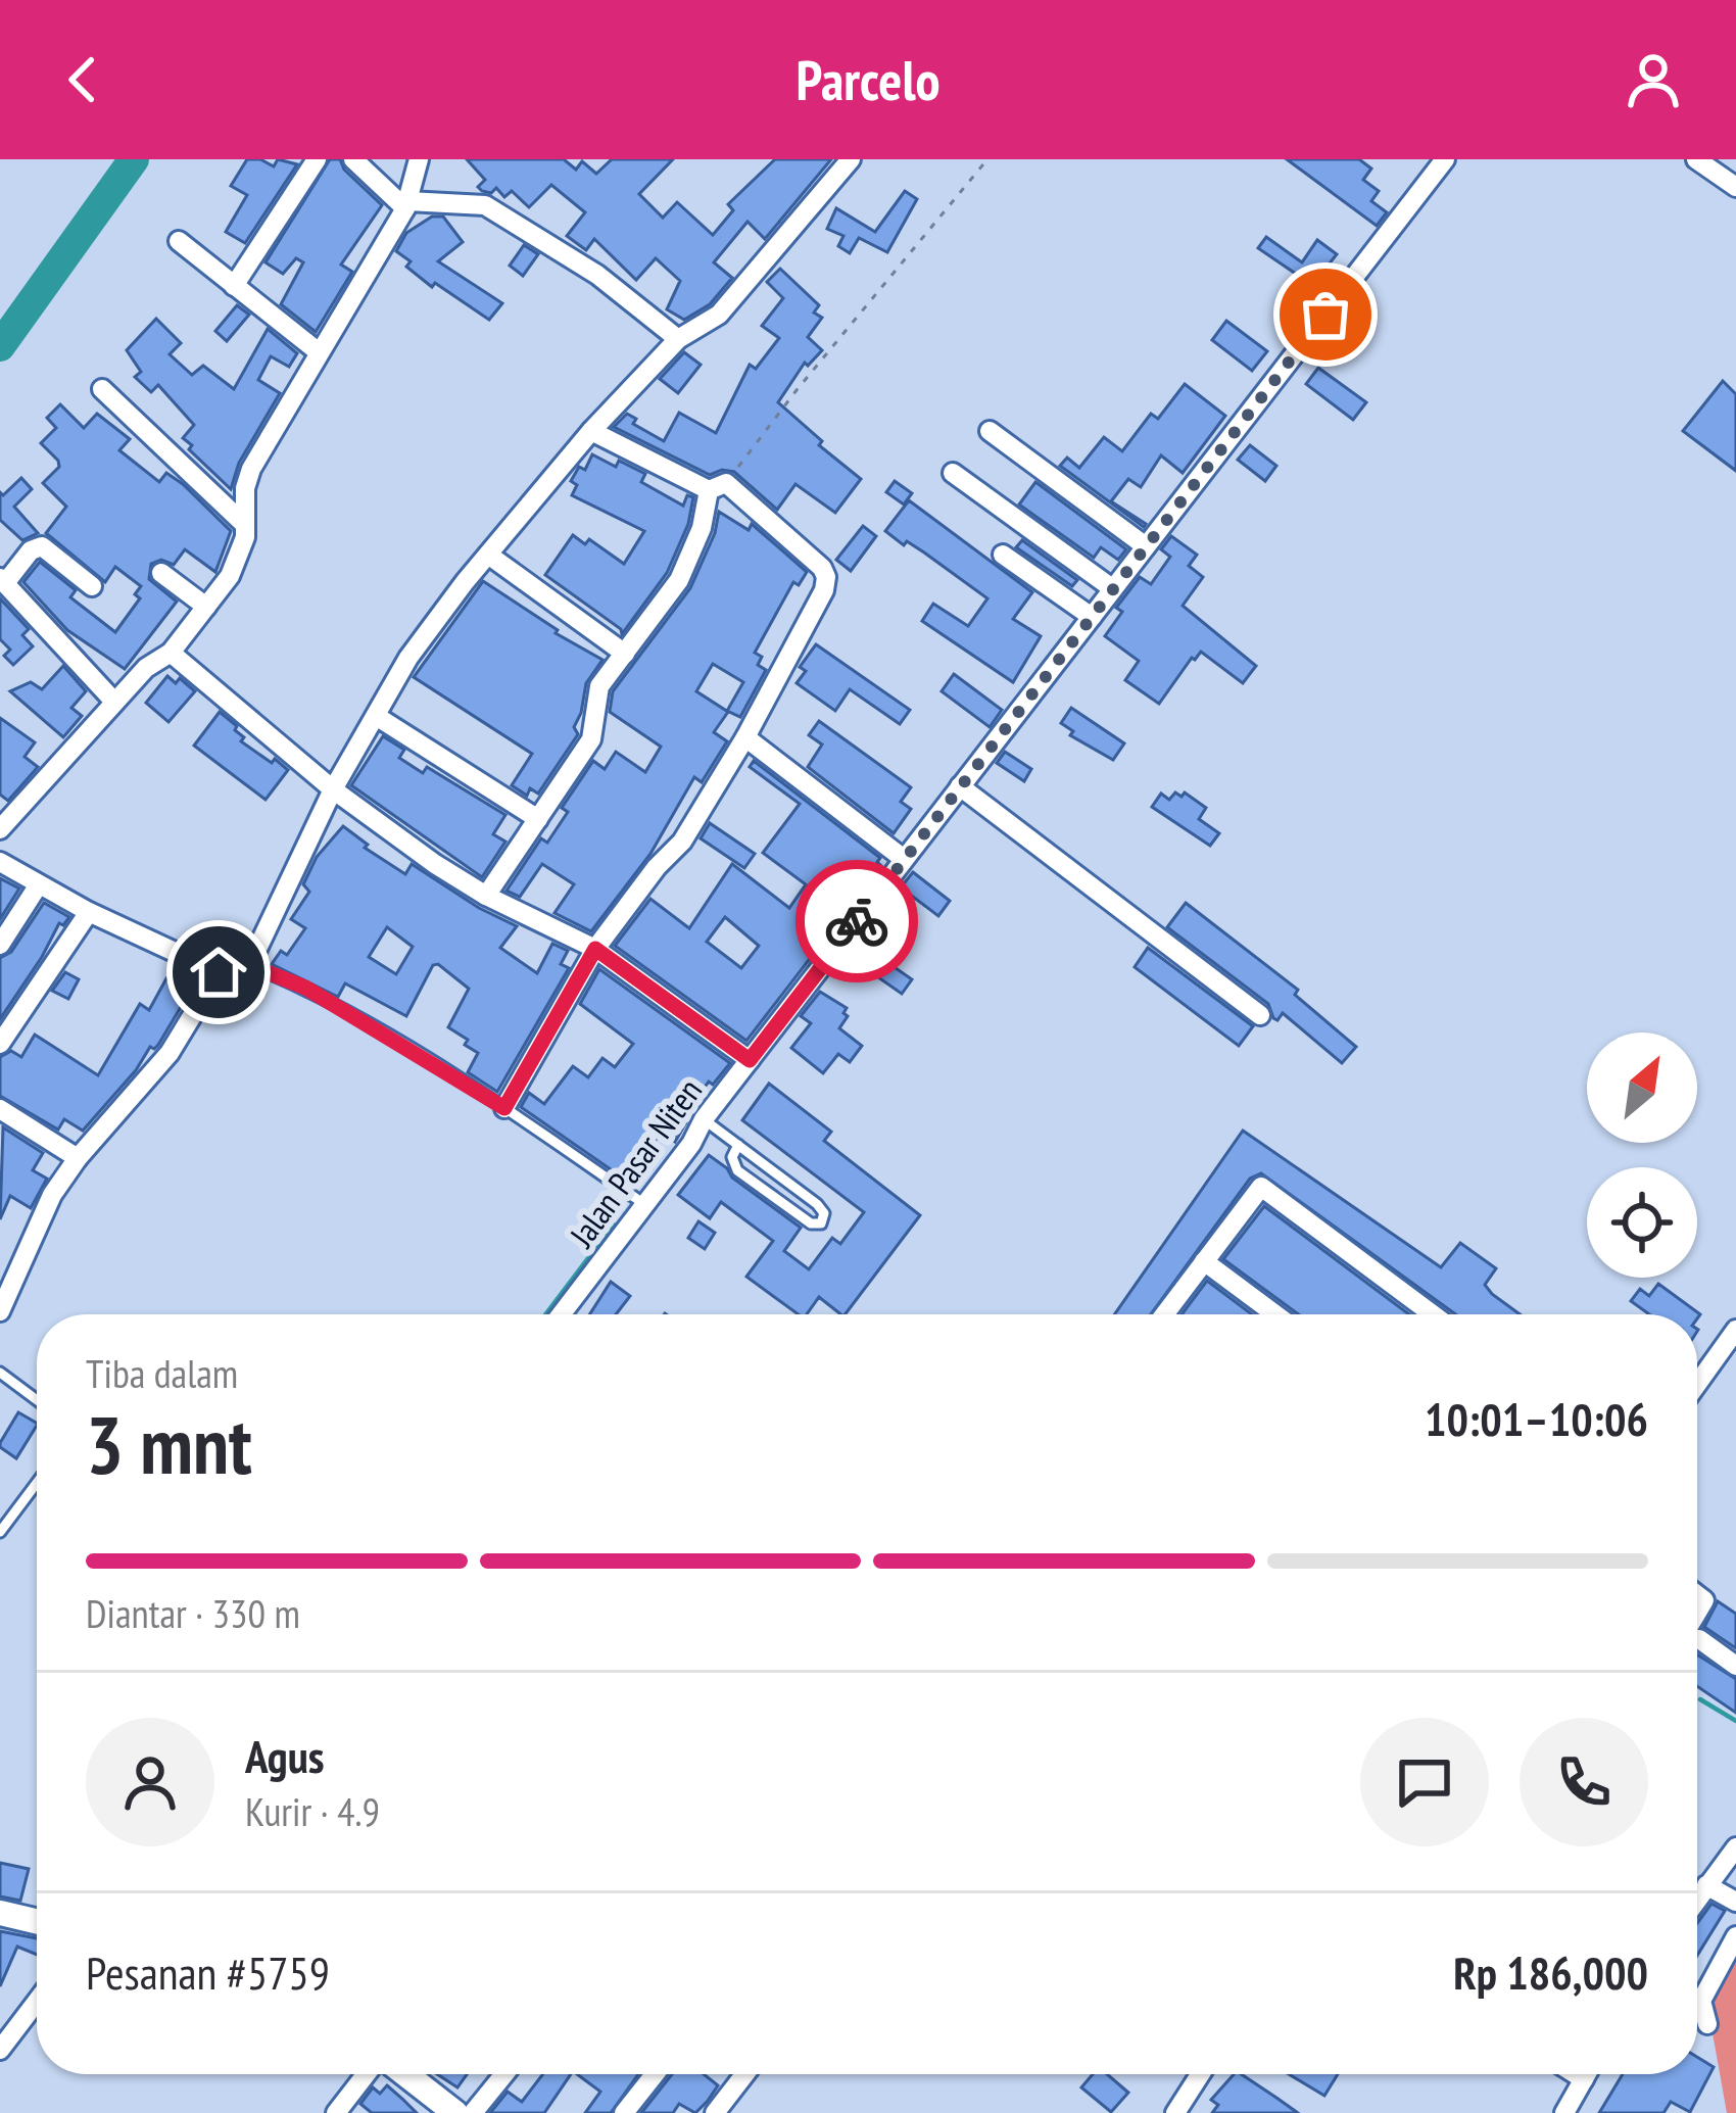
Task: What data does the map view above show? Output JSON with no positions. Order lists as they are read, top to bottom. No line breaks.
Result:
{"streets":{"street":["Jalan Pasar Niten"]},"north":"top right","page":{"header":"Parcelo","heading":["3 mnt","Tiba dalam","10:01–10:06"],"panel":["Agus","Kurir · 4.9","Pesanan #5759","Rp 186,000"],"bar":"Diantar · 330 m"}}
